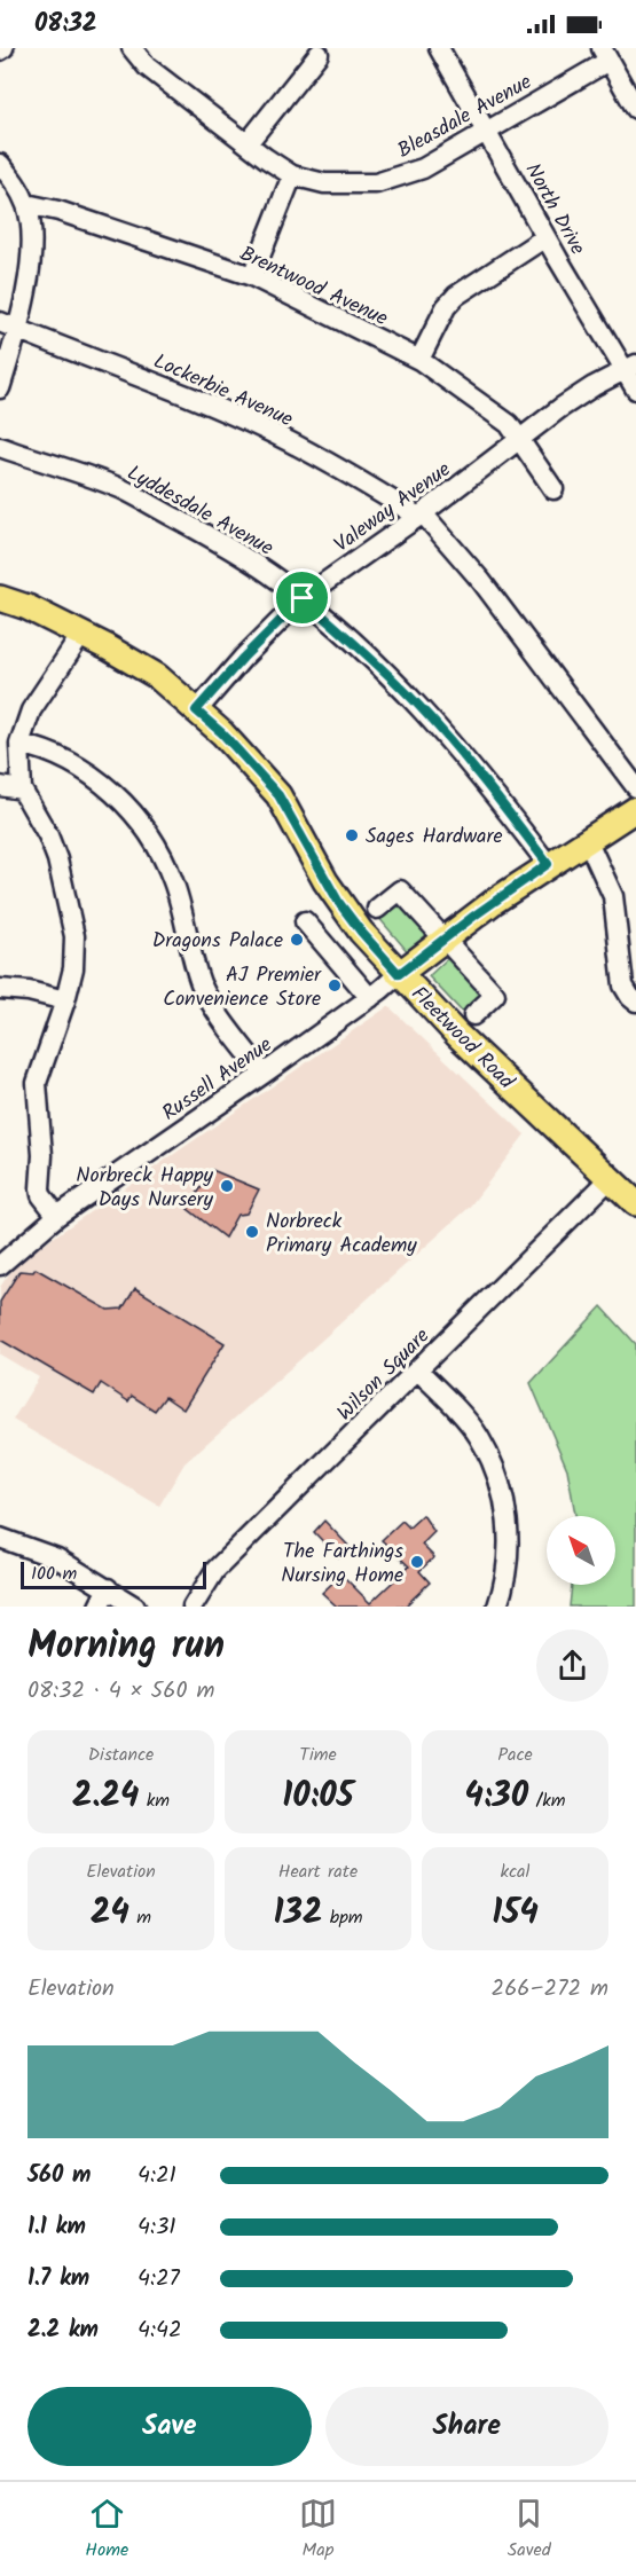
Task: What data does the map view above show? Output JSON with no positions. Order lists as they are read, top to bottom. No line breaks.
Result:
{"streets":{"main road":["Fleetwood Road"],"street":["Bleasdale Avenue","North Drive","Brentwood Avenue","Lockerbie Avenue","Valeway Avenue","Lyddesdale Avenue","Russell Avenue","Wilson Square"]},"crossings":[["Bleasdale Avenue","North Drive"],["North Drive","Valeway Avenue"],["Brentwood Avenue","Valeway Avenue"],["Lockerbie Avenue","Valeway Avenue"],["Valeway Avenue","Lyddesdale Avenue"],["Valeway Avenue","Fleetwood Road"],["Fleetwood Road","Russell Avenue"],["Fleetwood Road","Wilson Square"]],"places":["Sages Hardware","Dragons Palace","AJ Premier Convenience Store","Norbreck Happy Days Nursery","Norbreck Primary Academy","The Farthings Nursing Home"],"scale_bar":"100 m","north":"top left","page":{"status":"08:32","scale":"100 m","heading":["Morning run","08:32 · 4 × 560 m"],"stats":[["Distance","2.24 km"],["Time","10:05"],["Pace","4:30 /km"],["Elevation","24 m"],["Heart rate","132 bpm"],["kcal","154"]],"chart":["Elevation","266–272 m"],"list":[{"name":"560 m","note":"4:21"},{"name":"1.1 km","note":"4:31"},{"name":"1.7 km","note":"4:27"},{"name":"2.2 km","note":"4:42"}],"buttons":["Save","Share"],"tabs":["Home","Map","Saved"]}}
